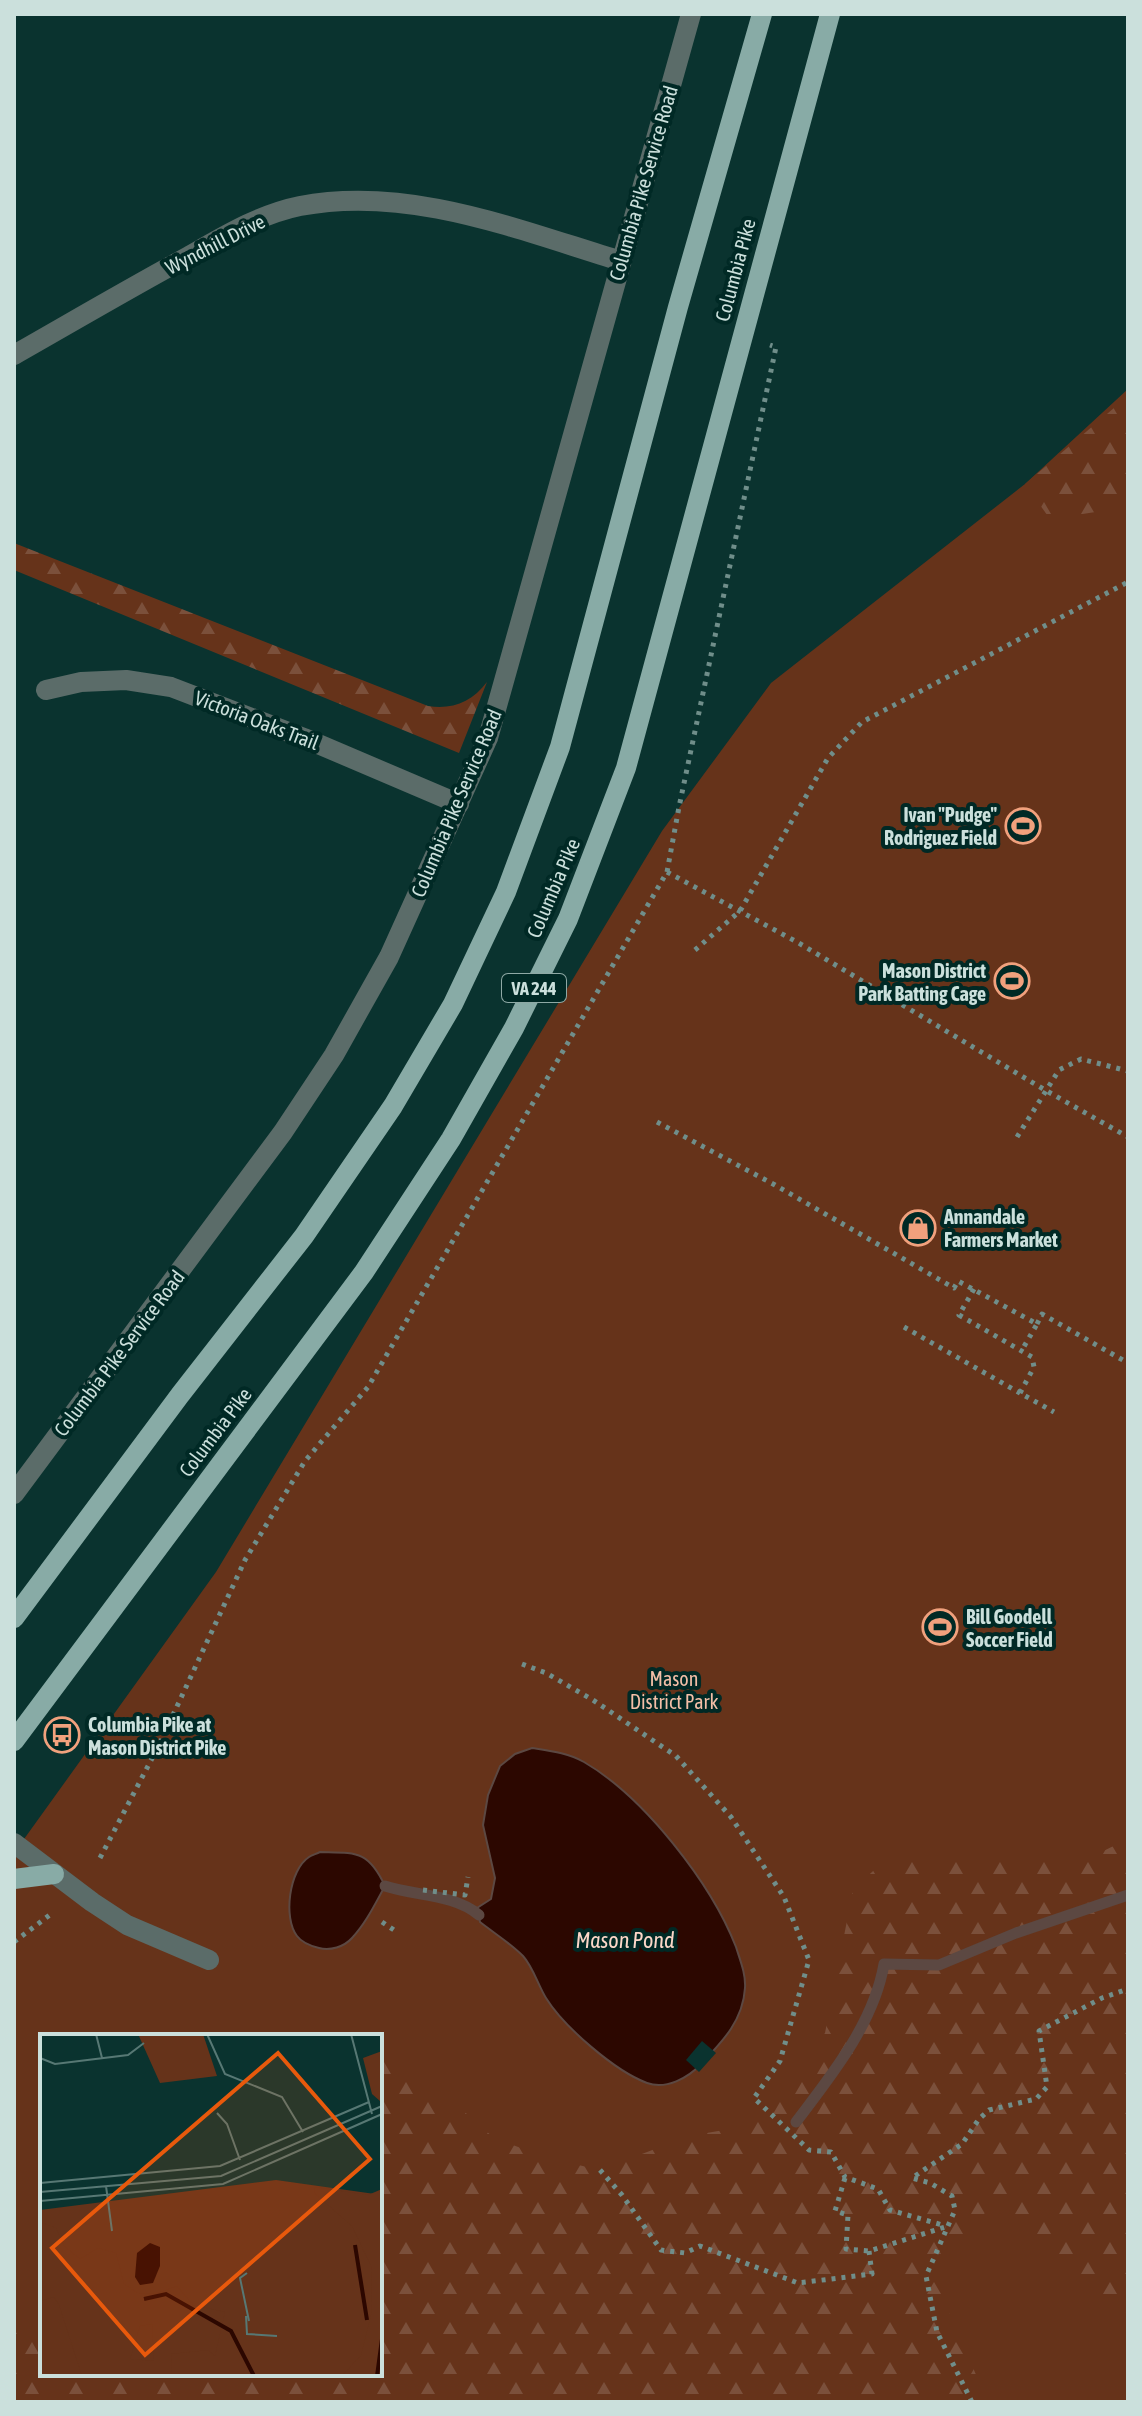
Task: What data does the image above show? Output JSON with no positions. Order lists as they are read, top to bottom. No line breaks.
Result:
{"streets":{"main road":["Columbia Pike","VA 244"],"street":["Columbia Pike Service Road","Wyndhill Drive","Victoria Oaks Trail"]},"crossings":[["Columbia Pike Service Road","Wyndhill Drive"],["Columbia Pike Service Road","Victoria Oaks Trail"]],"water":["Mason Pond"],"parks":["Mason District Park"],"places":{"sports":["Ivan \"Pudge\" Rodriguez Field","Mason District Park Batting Cage","Bill Goodell Soccer Field"],"shop":["Annandale Farmers Market"],"bus stop":["Columbia Pike at Mason District Pike"]}}
